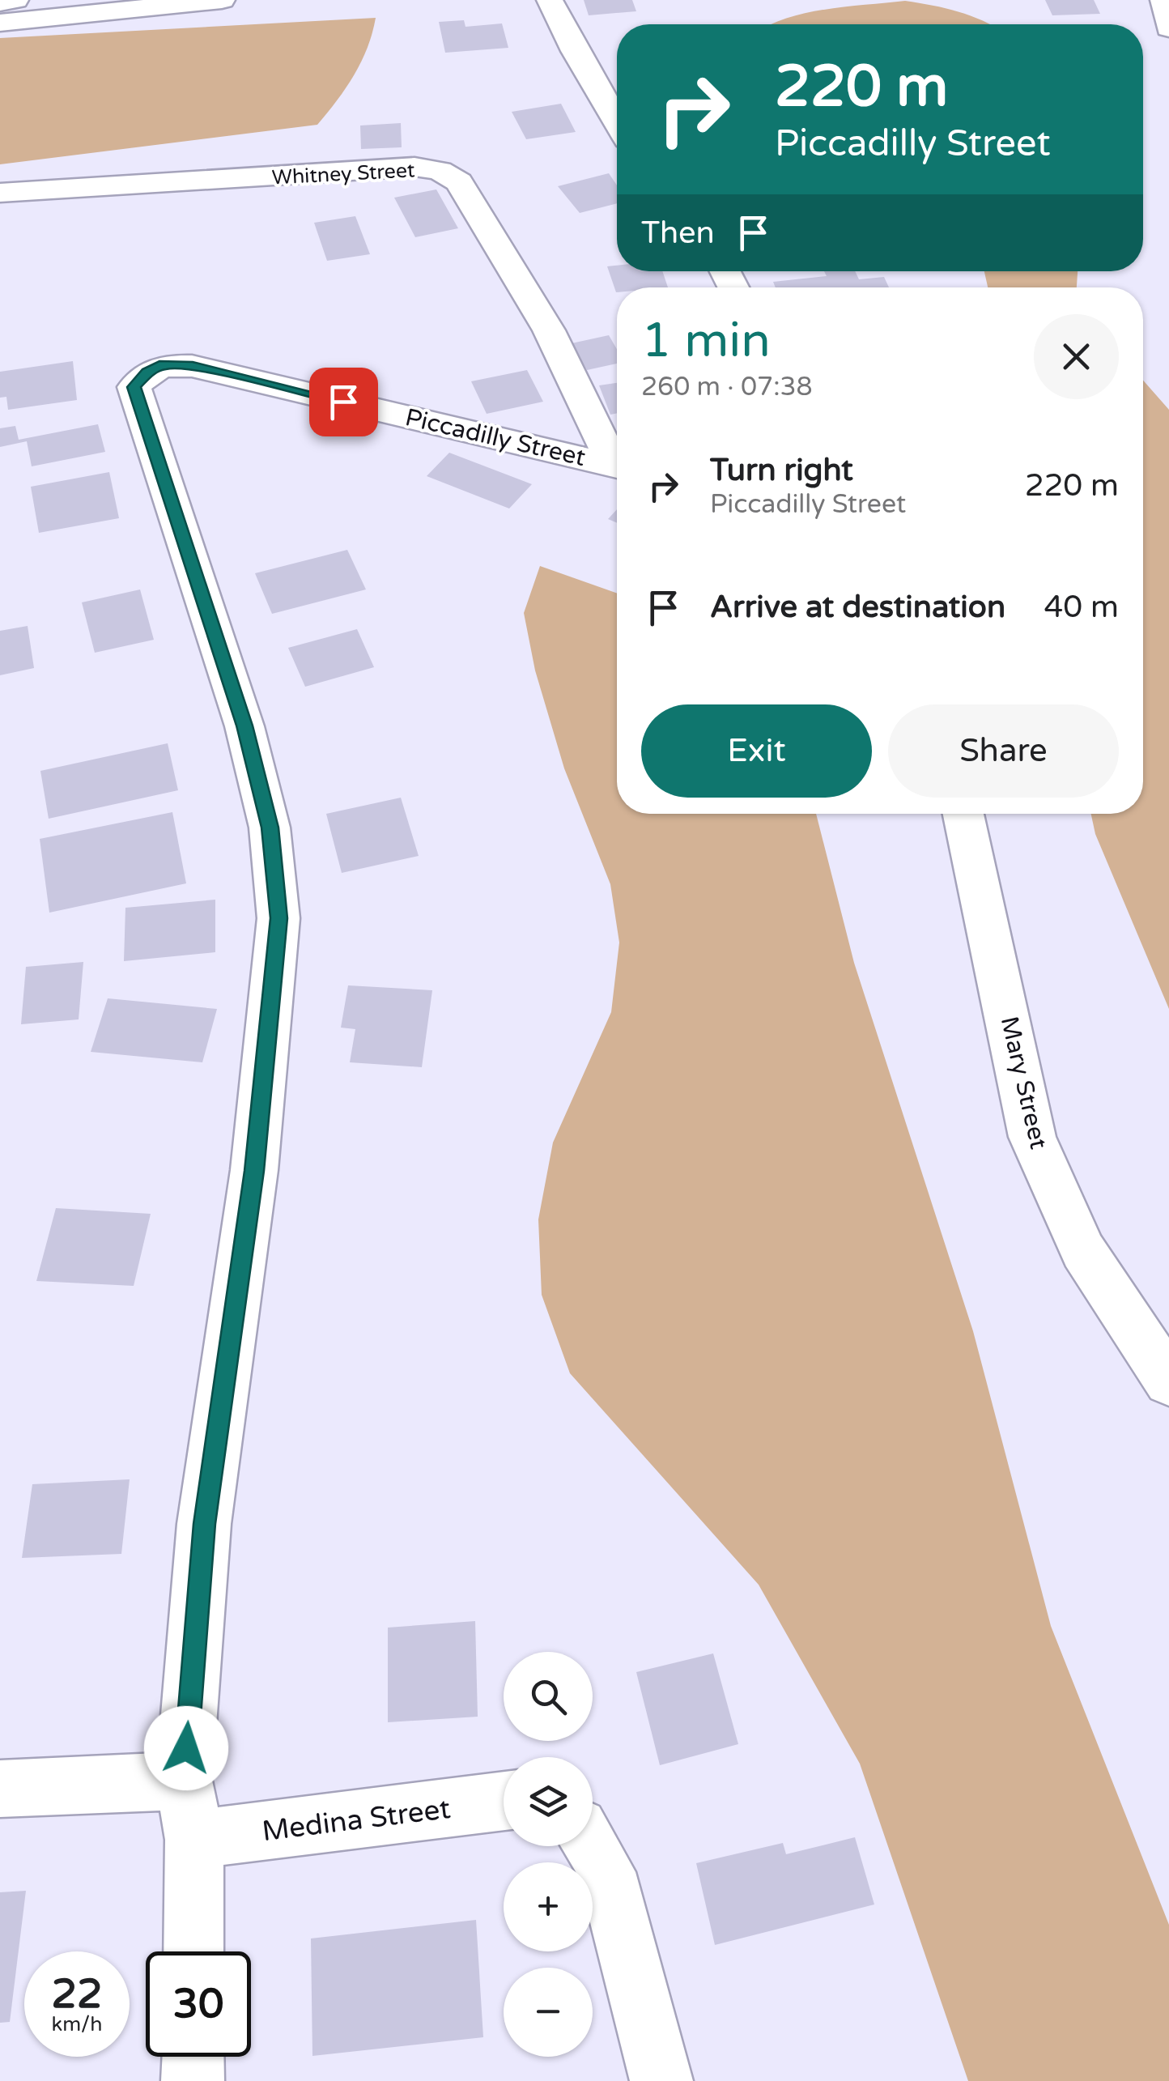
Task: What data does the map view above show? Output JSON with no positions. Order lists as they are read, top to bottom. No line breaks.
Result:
{"streets":{"main road":["Whitney Street","Piccadilly Street","Mary Street","Medina Street"]},"page":{"turn":["220 m","Piccadilly Street"],"then":"Then","heading":["1 min","260 m · 07:38"],"list":[{"name":"Turn right","note":"Piccadilly Street","value":"220 m"},{"name":"Arrive at destination","value":"40 m"}],"buttons":["Exit","Share"],"map_buttons":["+","−"],"speed":"22 km/h","limit":"30"}}
